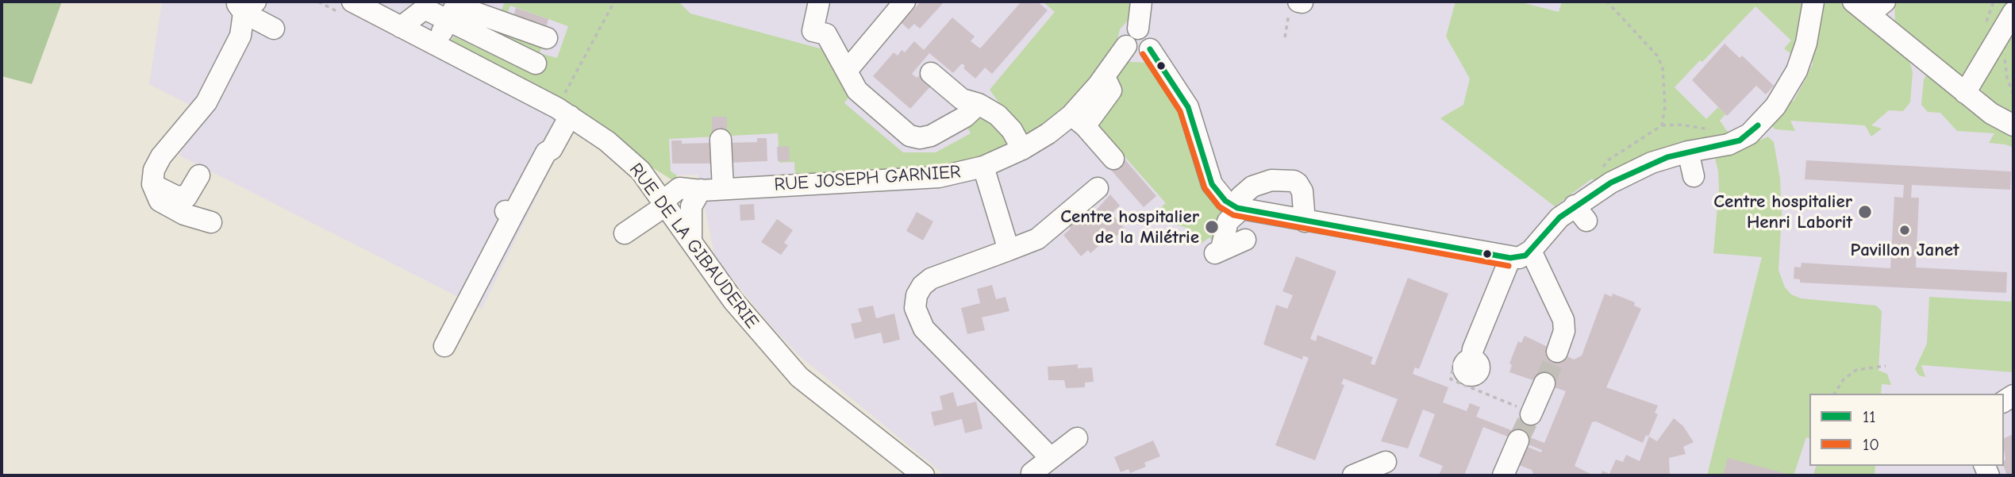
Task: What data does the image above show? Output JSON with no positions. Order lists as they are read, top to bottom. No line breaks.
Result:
{"streets":{"street":["RUE JOSEPH GARNIER","RUE DE LA GIBAUDERIE"]},"crossings":[["RUE JOSEPH GARNIER","RUE DE LA GIBAUDERIE"]],"places":["Centre hospitalier Henri Laborit","Centre hospitalier de la Milétrie","Pavillon Janet"],"lines":["transit line 11","transit line 10"],"legend":["11","10"]}
